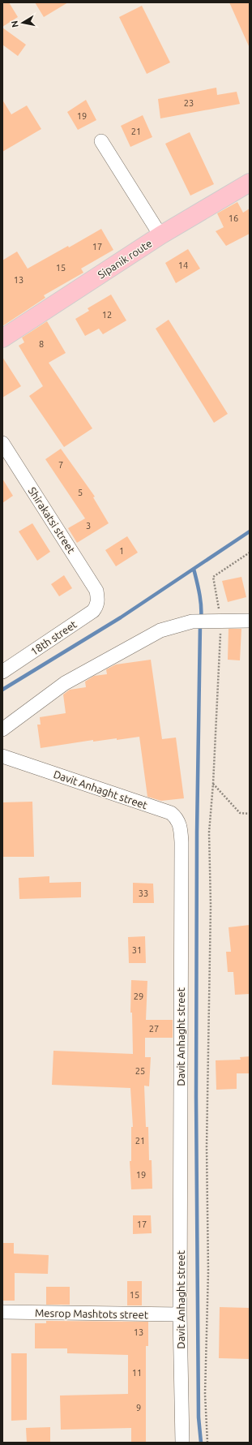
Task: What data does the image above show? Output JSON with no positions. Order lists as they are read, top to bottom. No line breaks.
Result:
{"streets":{"main road":["Sipanik route"],"street":["Shirakatsi street","18th street","Davit Anhaght street","Mesrop Mashtots street"]},"crossings":[["Shirakatsi street","18th street"],["Davit Anhaght street","Mesrop Mashtots street"]],"house_numbers":["23","19","21","16","17","14","15","13","12","8","7","5","3","1","33","31","29","27","25","21","19","17","15","13","11","9"],"north":"left"}
